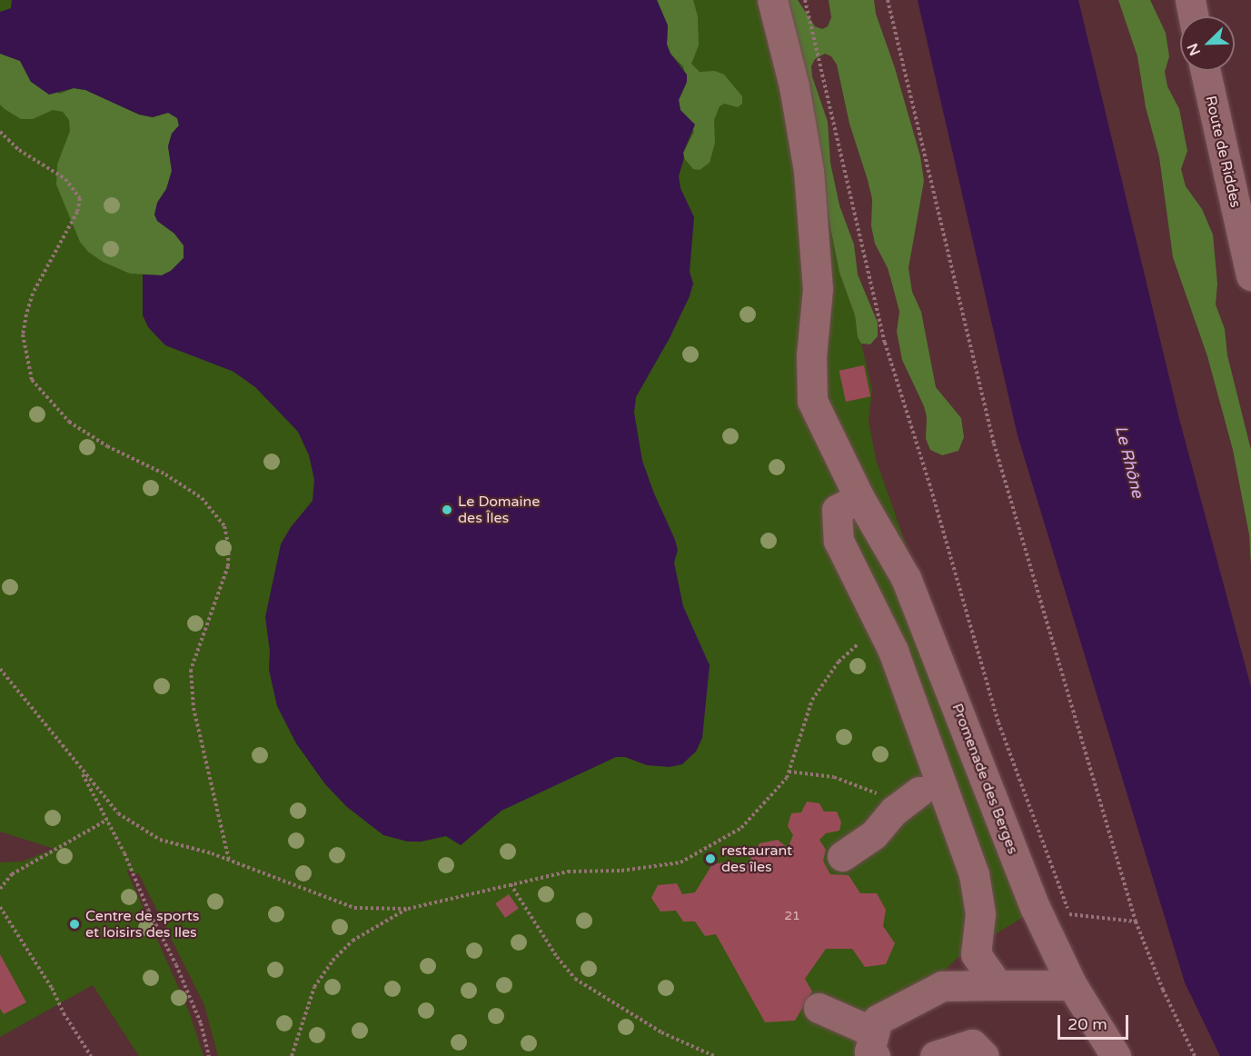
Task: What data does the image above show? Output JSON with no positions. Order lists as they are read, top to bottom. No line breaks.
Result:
{"streets":{"street":["Route de Riddes","Promenade des Berges"]},"water":["Le Rhône"],"places":["Le Domaine des Îles","restaurant des îles","Centre de sports et loisirs des Iles"],"house_numbers":["21"],"scale_bar":"20 m","north":"bottom left"}
